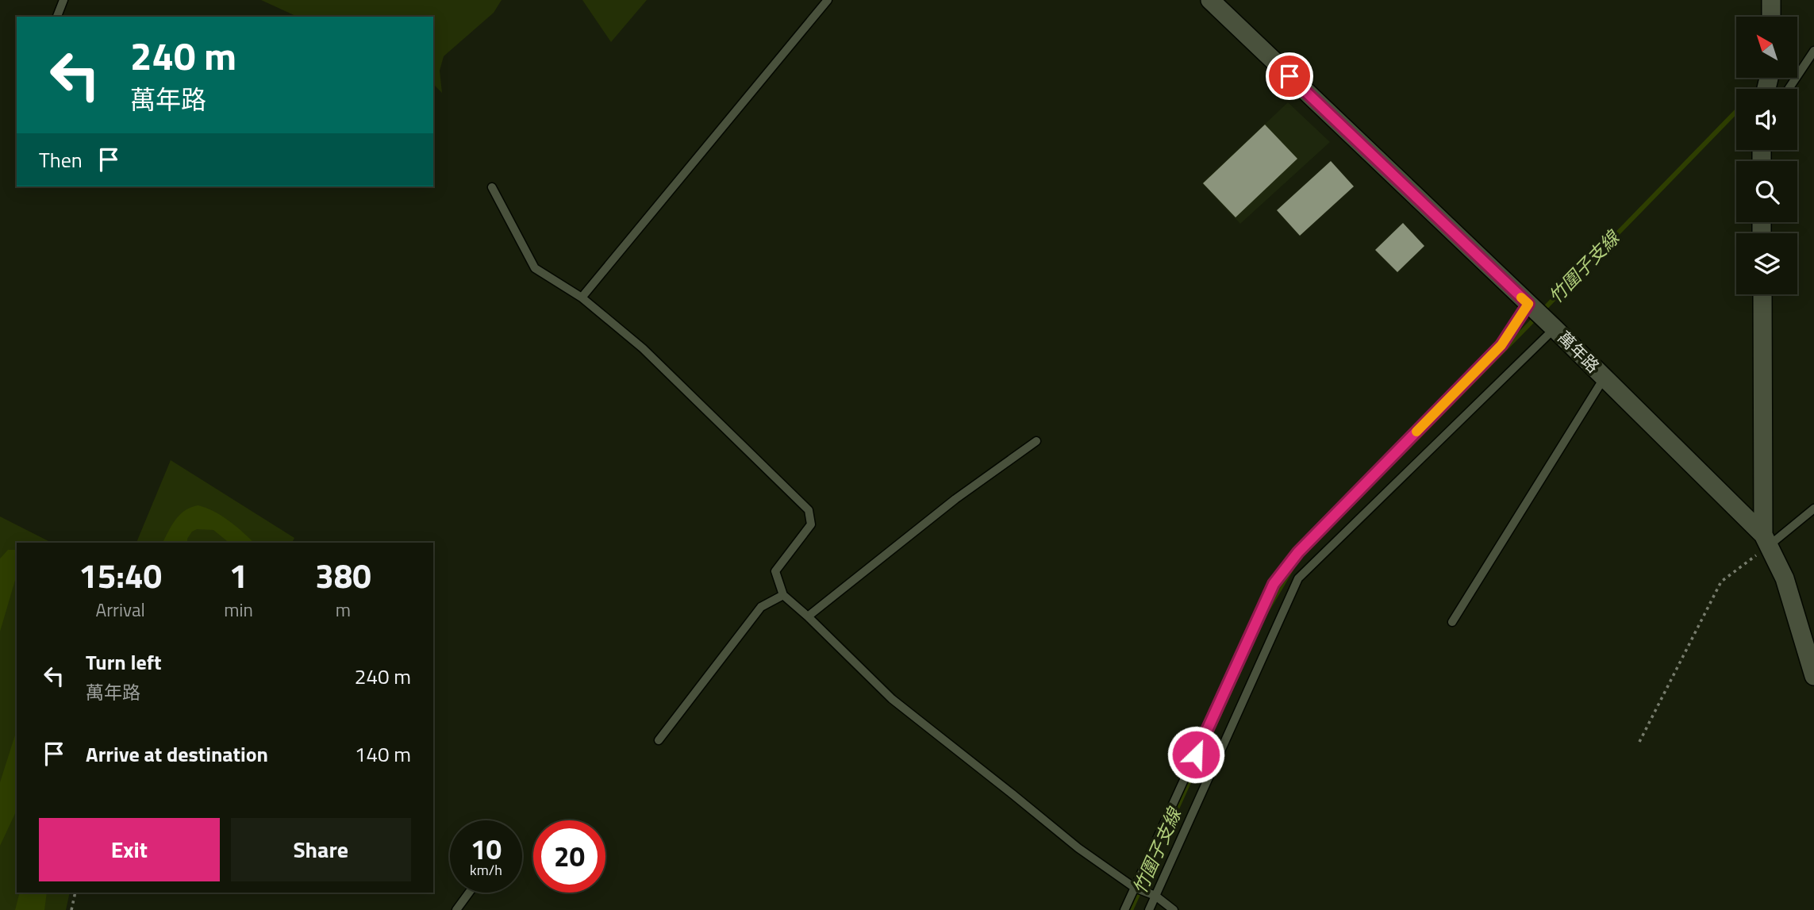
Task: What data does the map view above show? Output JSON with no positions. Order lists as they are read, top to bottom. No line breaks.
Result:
{"streets":{"street":["萬年路"]},"water":["竹圍子支線"],"north":"top left","page":{"turn":["240 m","萬年路"],"then":"Then","eta":["15:40","Arrival","1","min","380","m"],"list":[{"name":"Turn left","note":"萬年路","value":"240 m"},{"name":"Arrive at destination","value":"140 m"}],"buttons":["Exit","Share"],"speed":"10 km/h","limit":"20"}}
